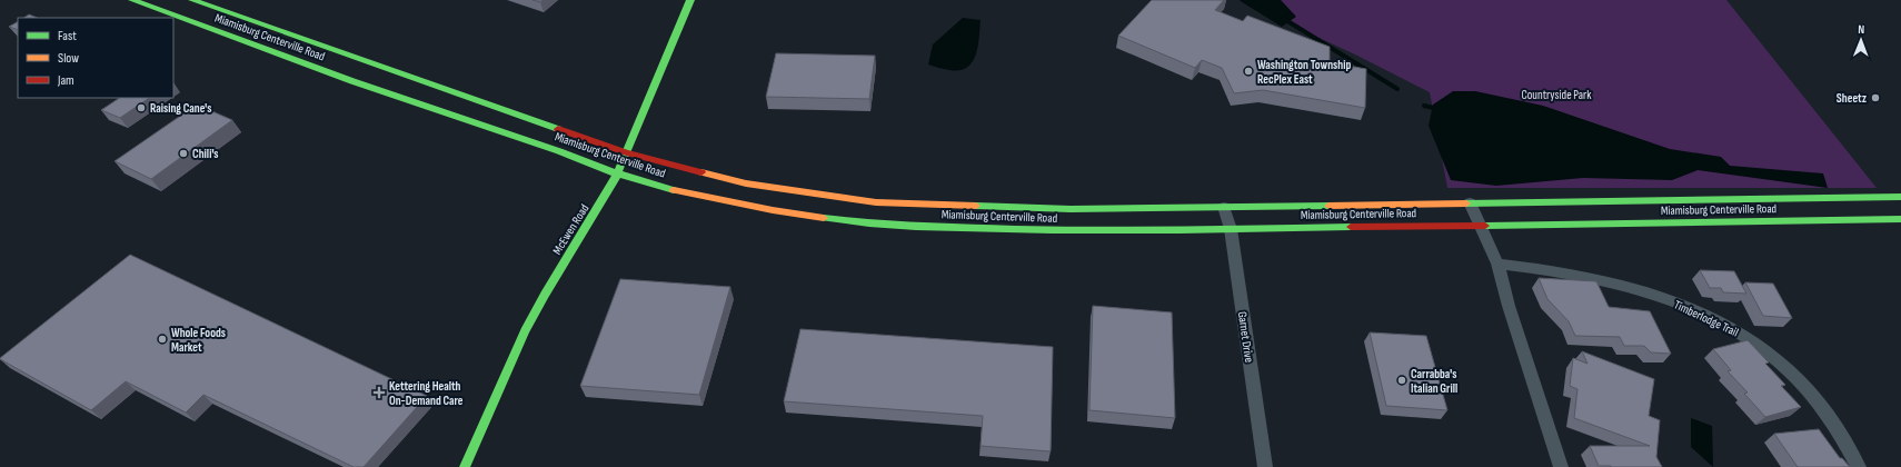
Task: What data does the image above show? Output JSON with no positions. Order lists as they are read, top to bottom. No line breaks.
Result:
{"streets":{"main road":["Miamisburg Centerville Road","McEwen Road"],"street":["Timberlodge Trail","Garnet Drive"]},"crossings":[["Miamisburg Centerville Road","McEwen Road"],["Miamisburg Centerville Road","Garnet Drive"]],"parks":["Countryside Park"],"places":{"other":["Washington Township RecPlex East","Sheetz","Raising Cane's","Chili's","Whole Foods Market","Carrabba's Italian Grill"],"health":["Kettering Health On-Demand Care"]},"legend":["Fast","Slow","Jam"],"north":"top"}
